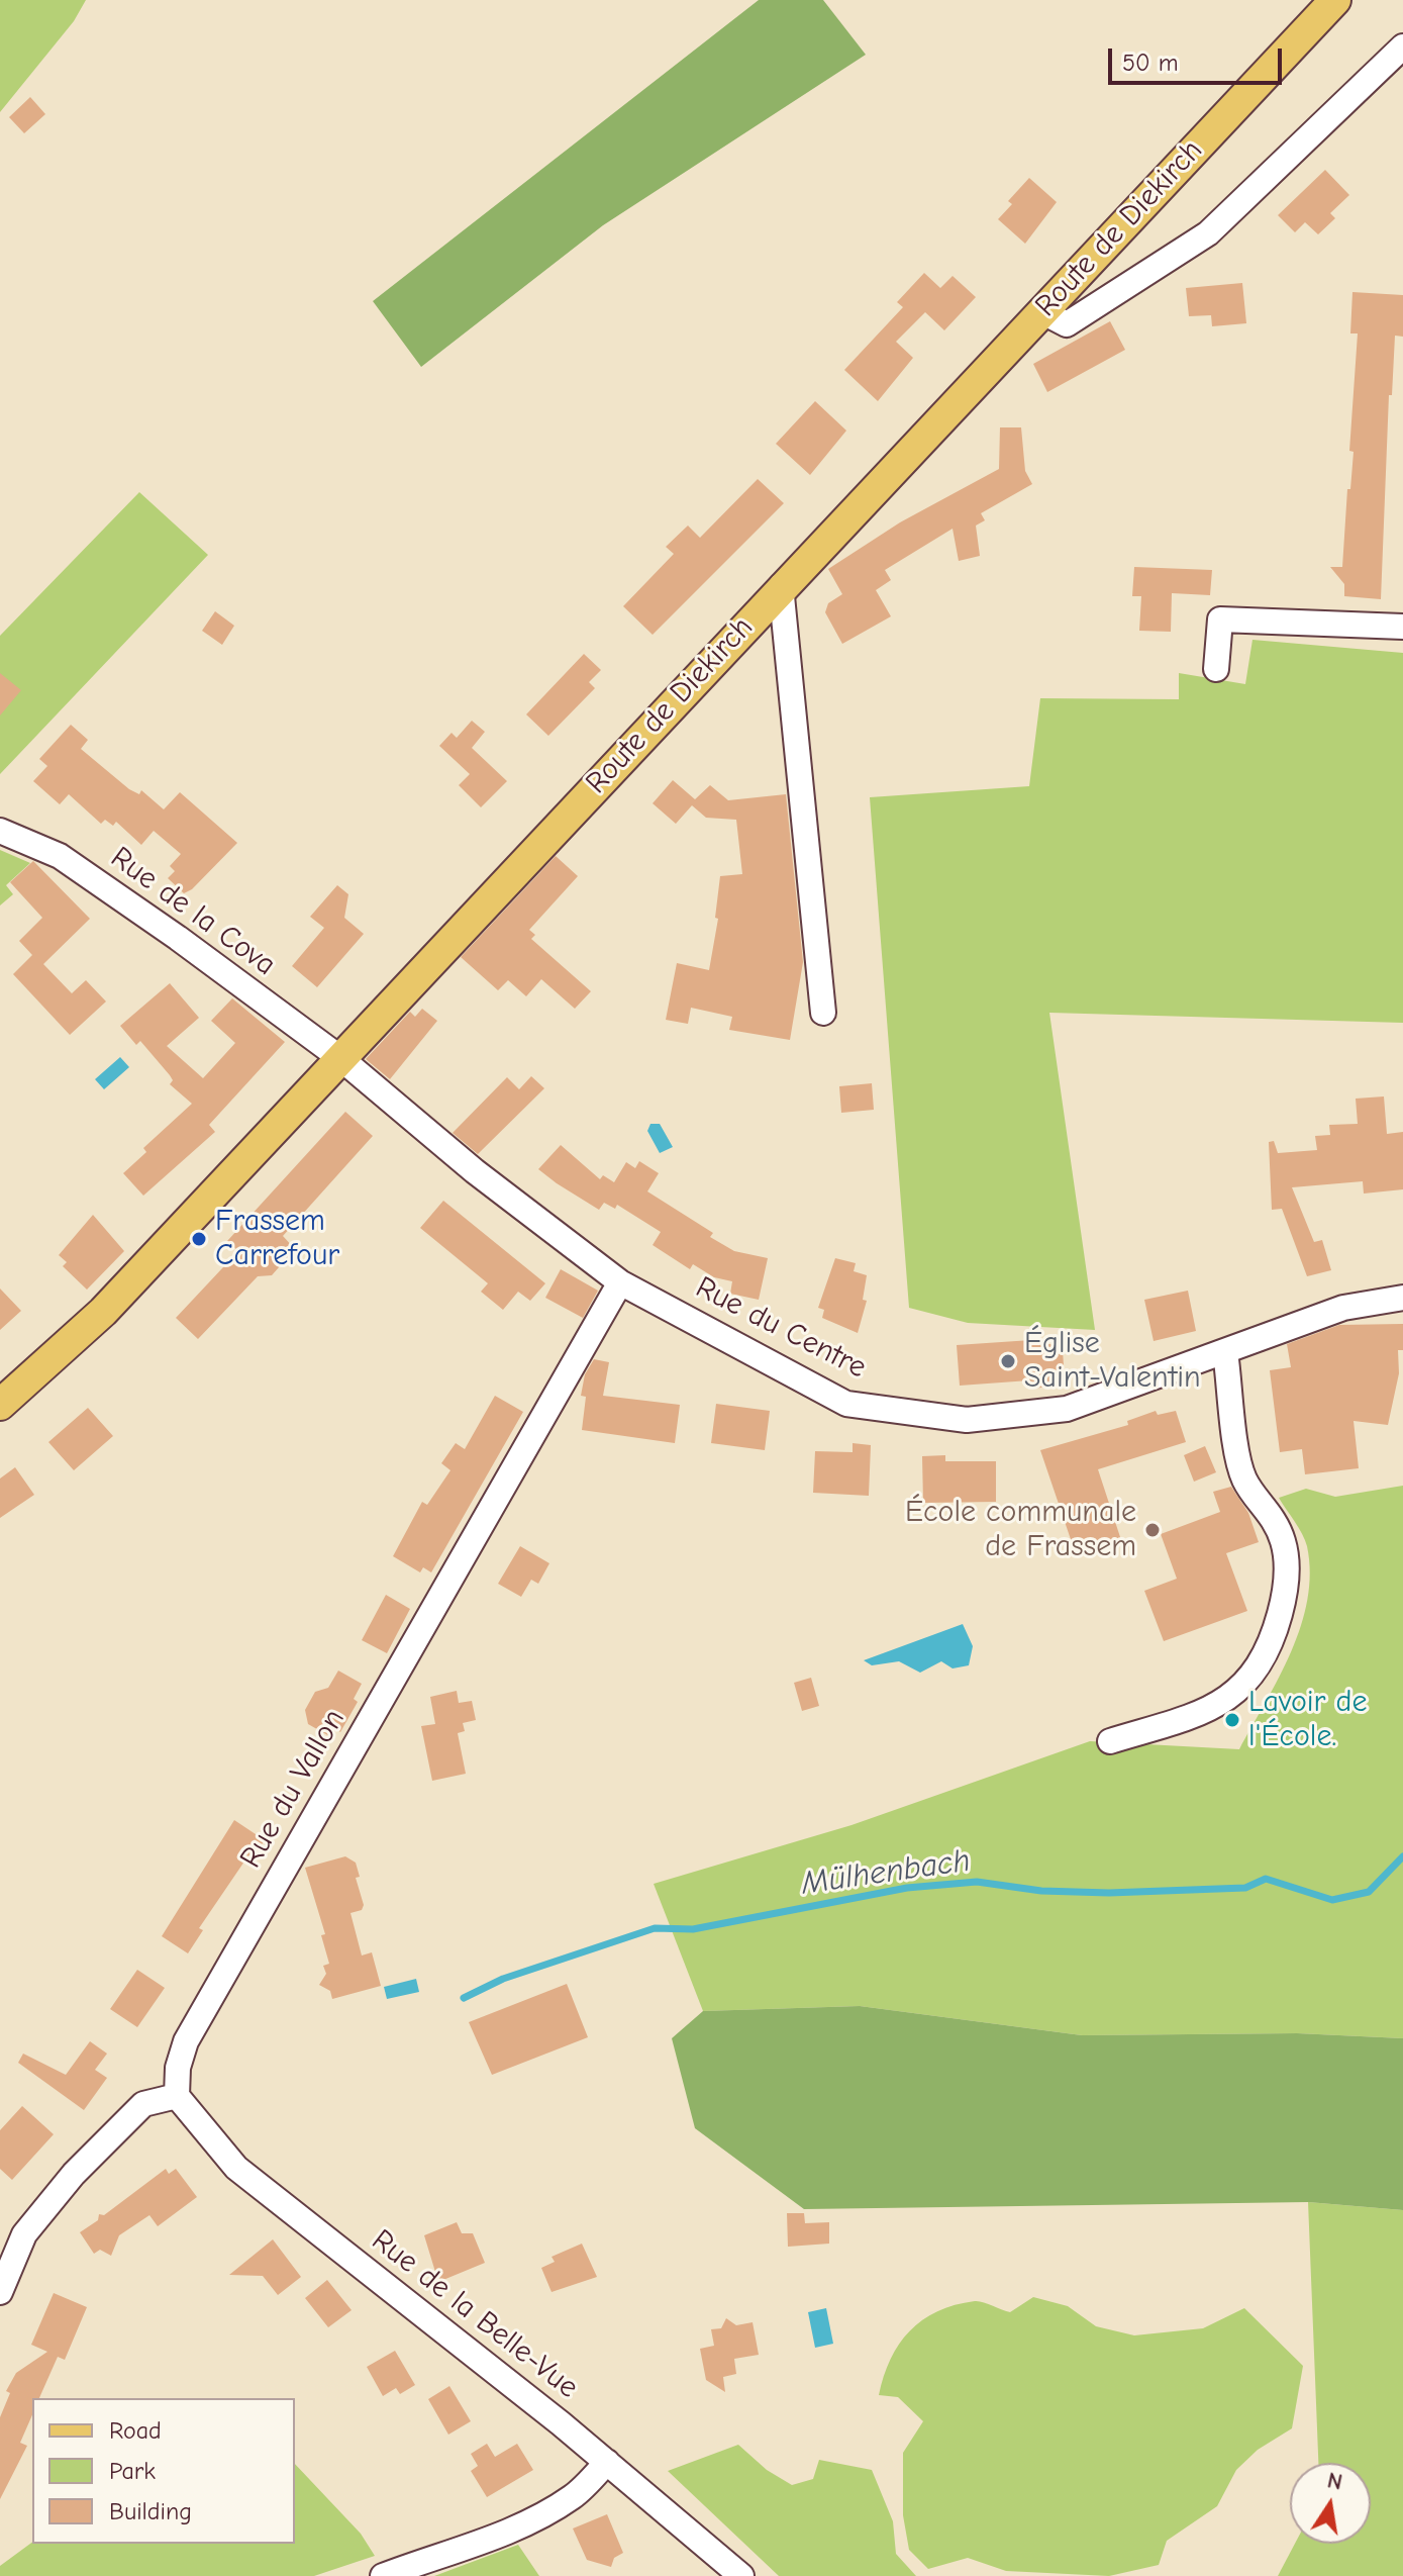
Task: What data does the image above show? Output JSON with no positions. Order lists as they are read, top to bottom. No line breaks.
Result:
{"streets":{"main road":["Route de Diekirch"],"street":["Rue de la Cova","Rue du Centre","Rue du Vallon","Rue de la Belle-Vue"]},"crossings":[["Route de Diekirch","Rue de la Cova"],["Route de Diekirch","Rue du Centre"],["Rue de la Cova","Rue du Centre"],["Rue du Centre","Rue du Vallon"],["Rue du Vallon","Rue de la Belle-Vue"]],"water":["Mülhenbach"],"places":["Frassem Carrefour","Église Saint-Valentin","École communale de Frassem","Lavoir de l'École."],"legend":["Road","Park","Building"],"scale_bar":"50 m","north":"top"}
